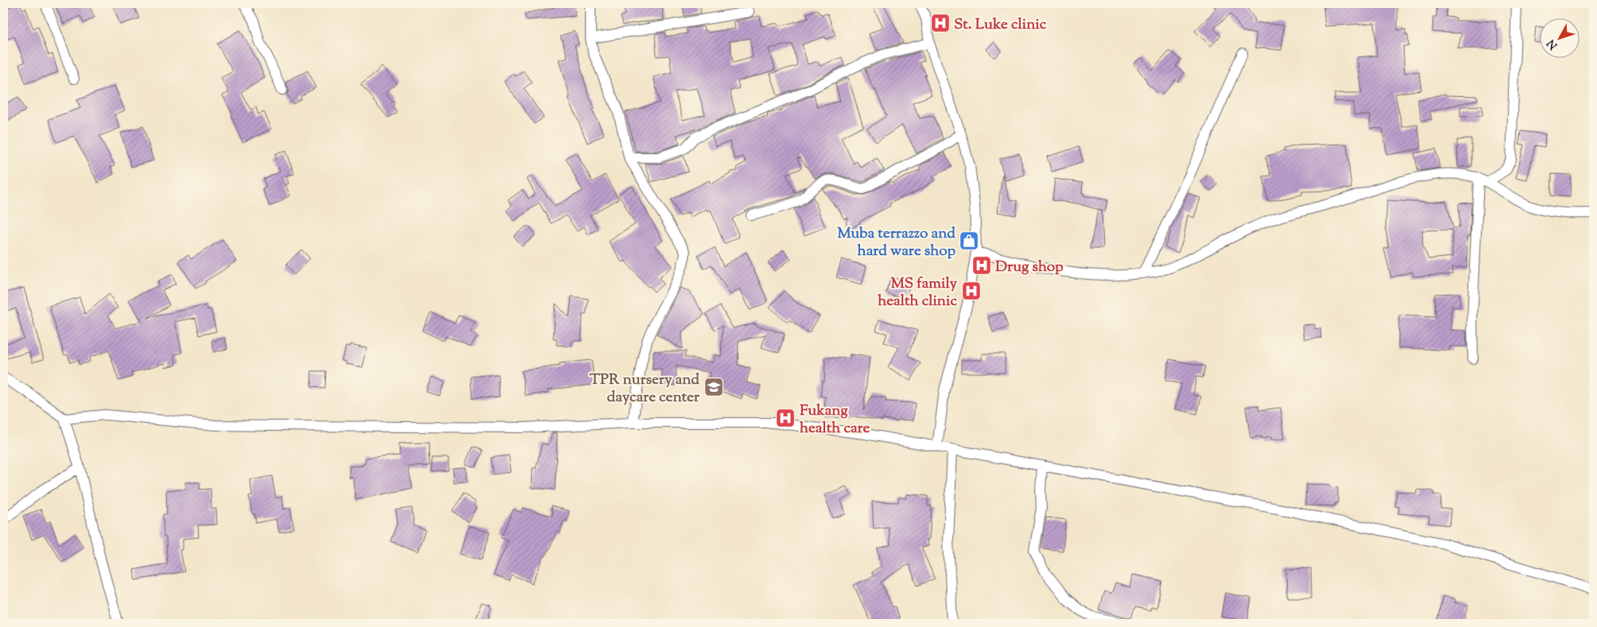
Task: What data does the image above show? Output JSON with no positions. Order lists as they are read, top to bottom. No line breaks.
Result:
{"places":{"hospital":["St. Luke clinic","Drug shop","MS family health clinic","Fukang health care"],"shop":["Muba terrazzo and hard ware shop"],"school or university":["TPR nursery and daycare center"]},"north":"bottom left"}
